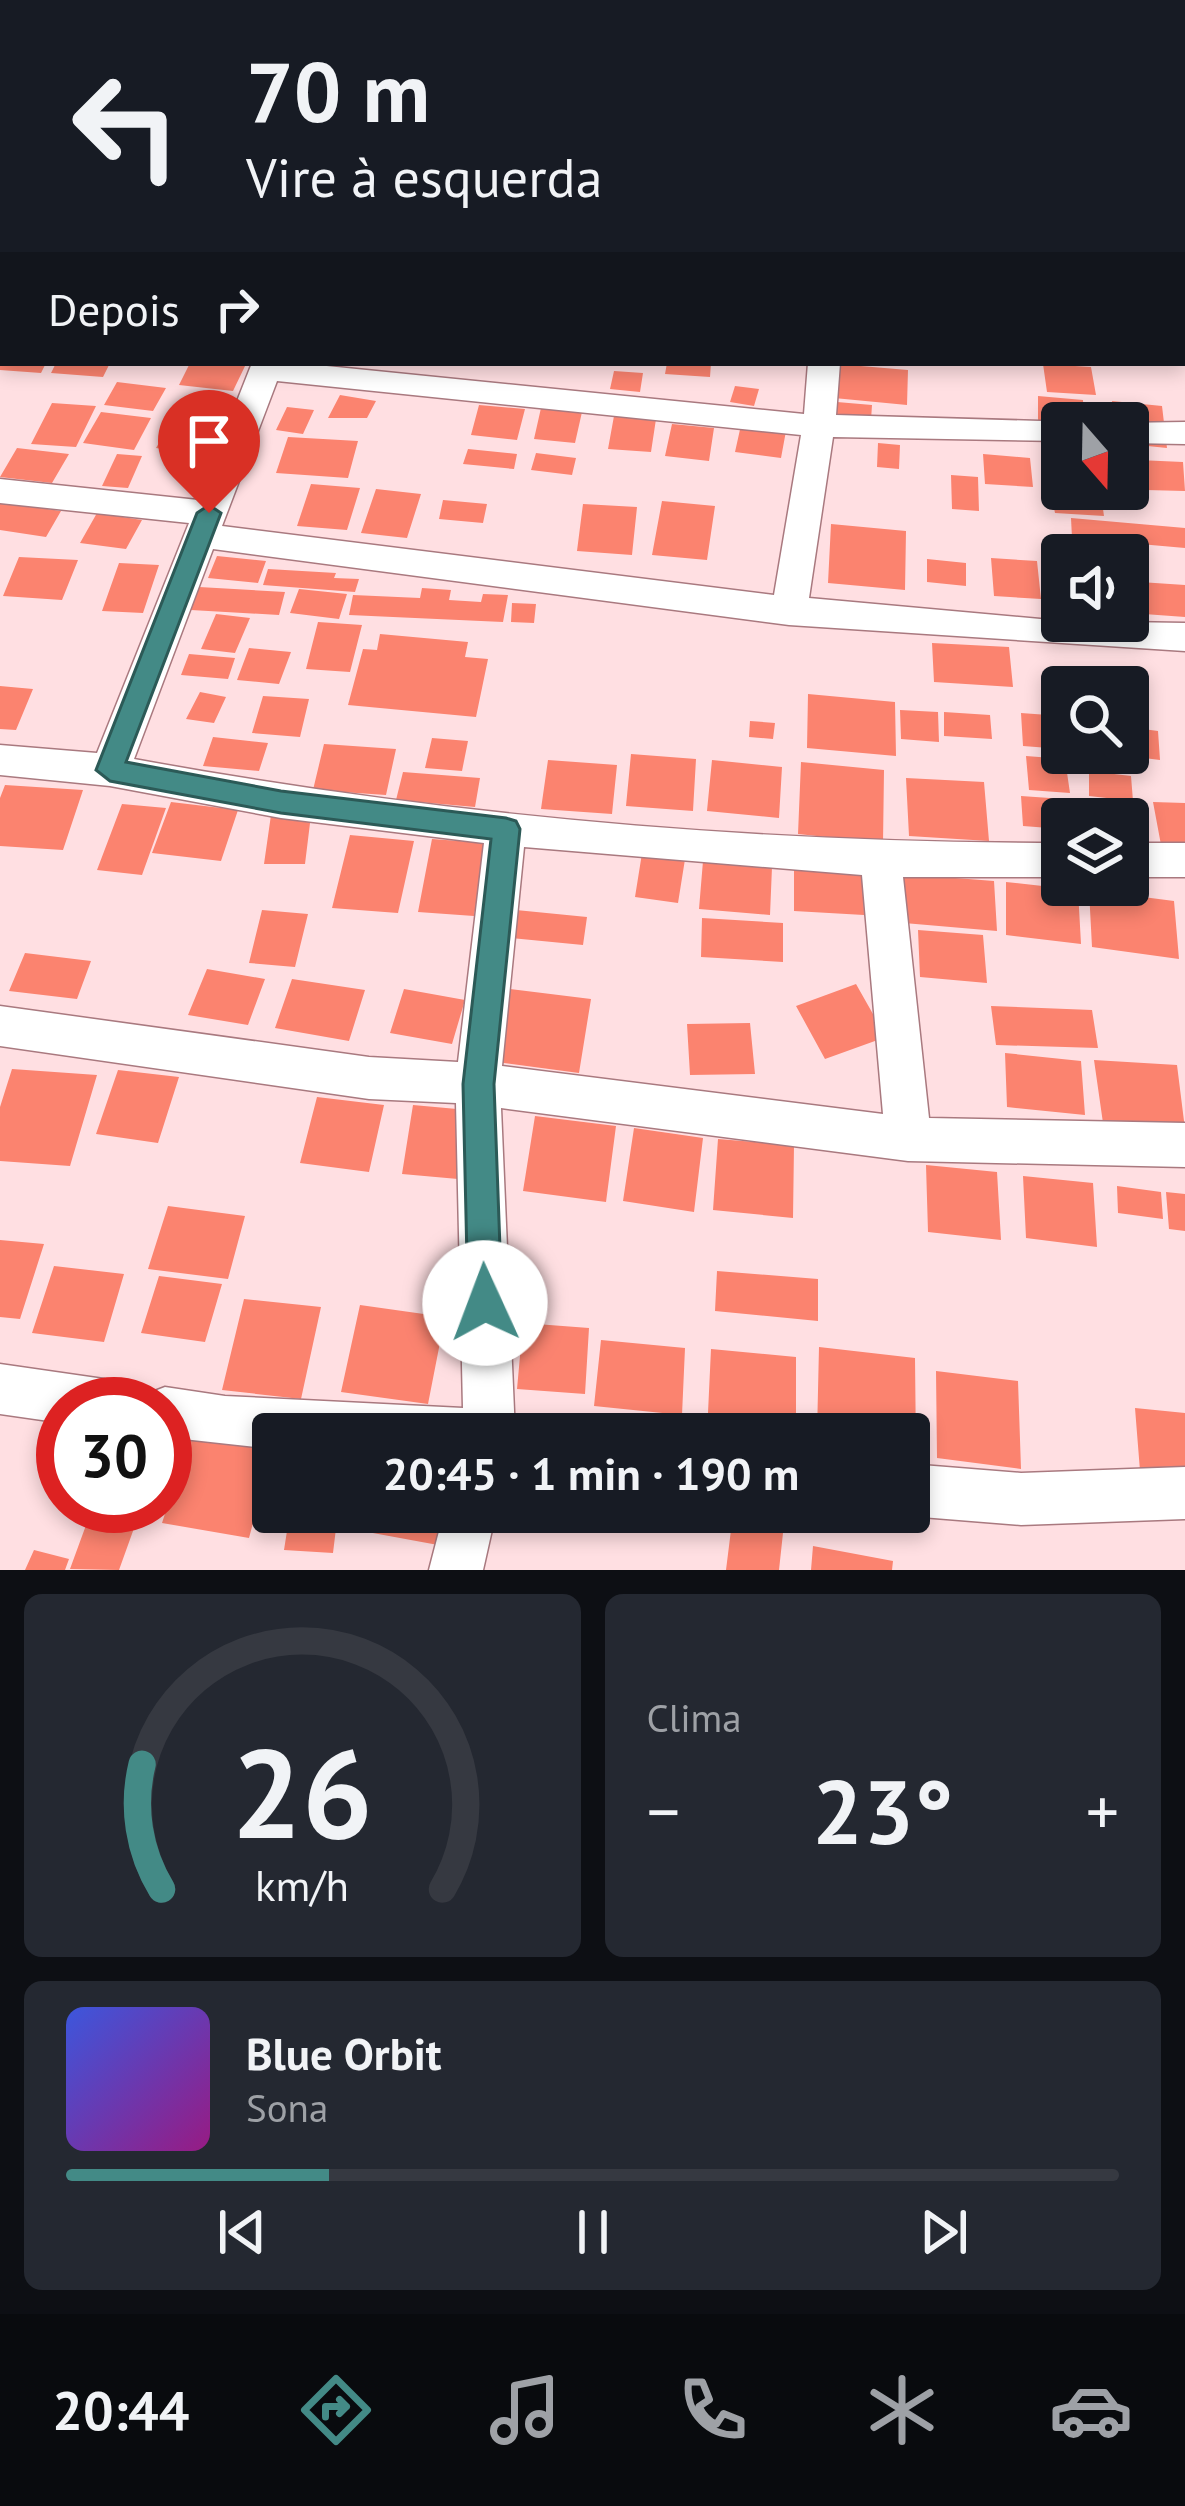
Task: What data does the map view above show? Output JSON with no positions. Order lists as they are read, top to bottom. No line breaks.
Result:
{"north":"bottom","page":{"turn":["70 m","Vire à esquerda"],"then":"Depois","limit":"30","trip":"20:45 · 1 min · 190 m","tile":"Clima","heat":["−","23°","+"],"song":["Blue Orbit","Sona"],"tabs":"20:44","gauge":["26","km/h"]}}
